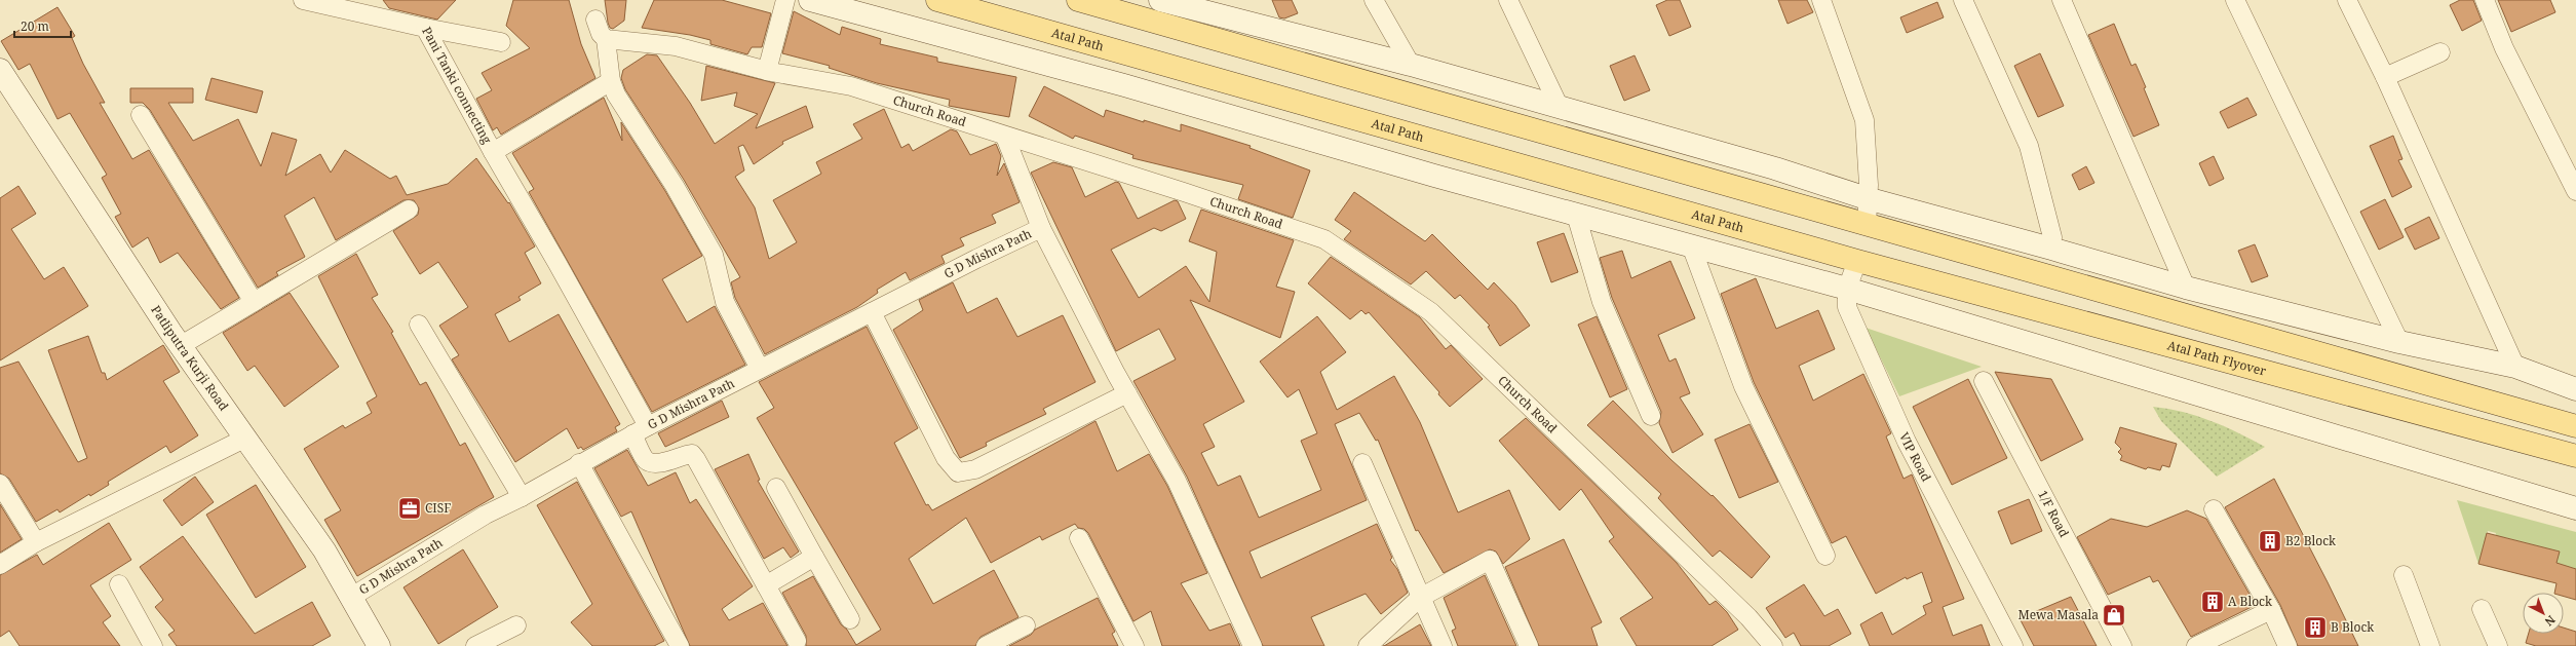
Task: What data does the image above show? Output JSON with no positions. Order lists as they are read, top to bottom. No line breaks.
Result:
{"streets":{"main road":["Atal Path","Atal Path Flyover"],"street":["Pani Tanki connecting","Church Road","G D Mishra Path","Patliputra Kurji Road","VIP Road","1/F Road"]},"crossings":[["Atal Path","Atal Path Flyover"],["Atal Path","VIP Road"],["G D Mishra Path","Patliputra Kurji Road"],["Atal Path Flyover","VIP Road"]],"places":{"office":["CISF"],"building":["B2 Block","A Block","B Block"],"shop":["Mewa Masala"]},"scale_bar":"20 m","north":"bottom right"}
